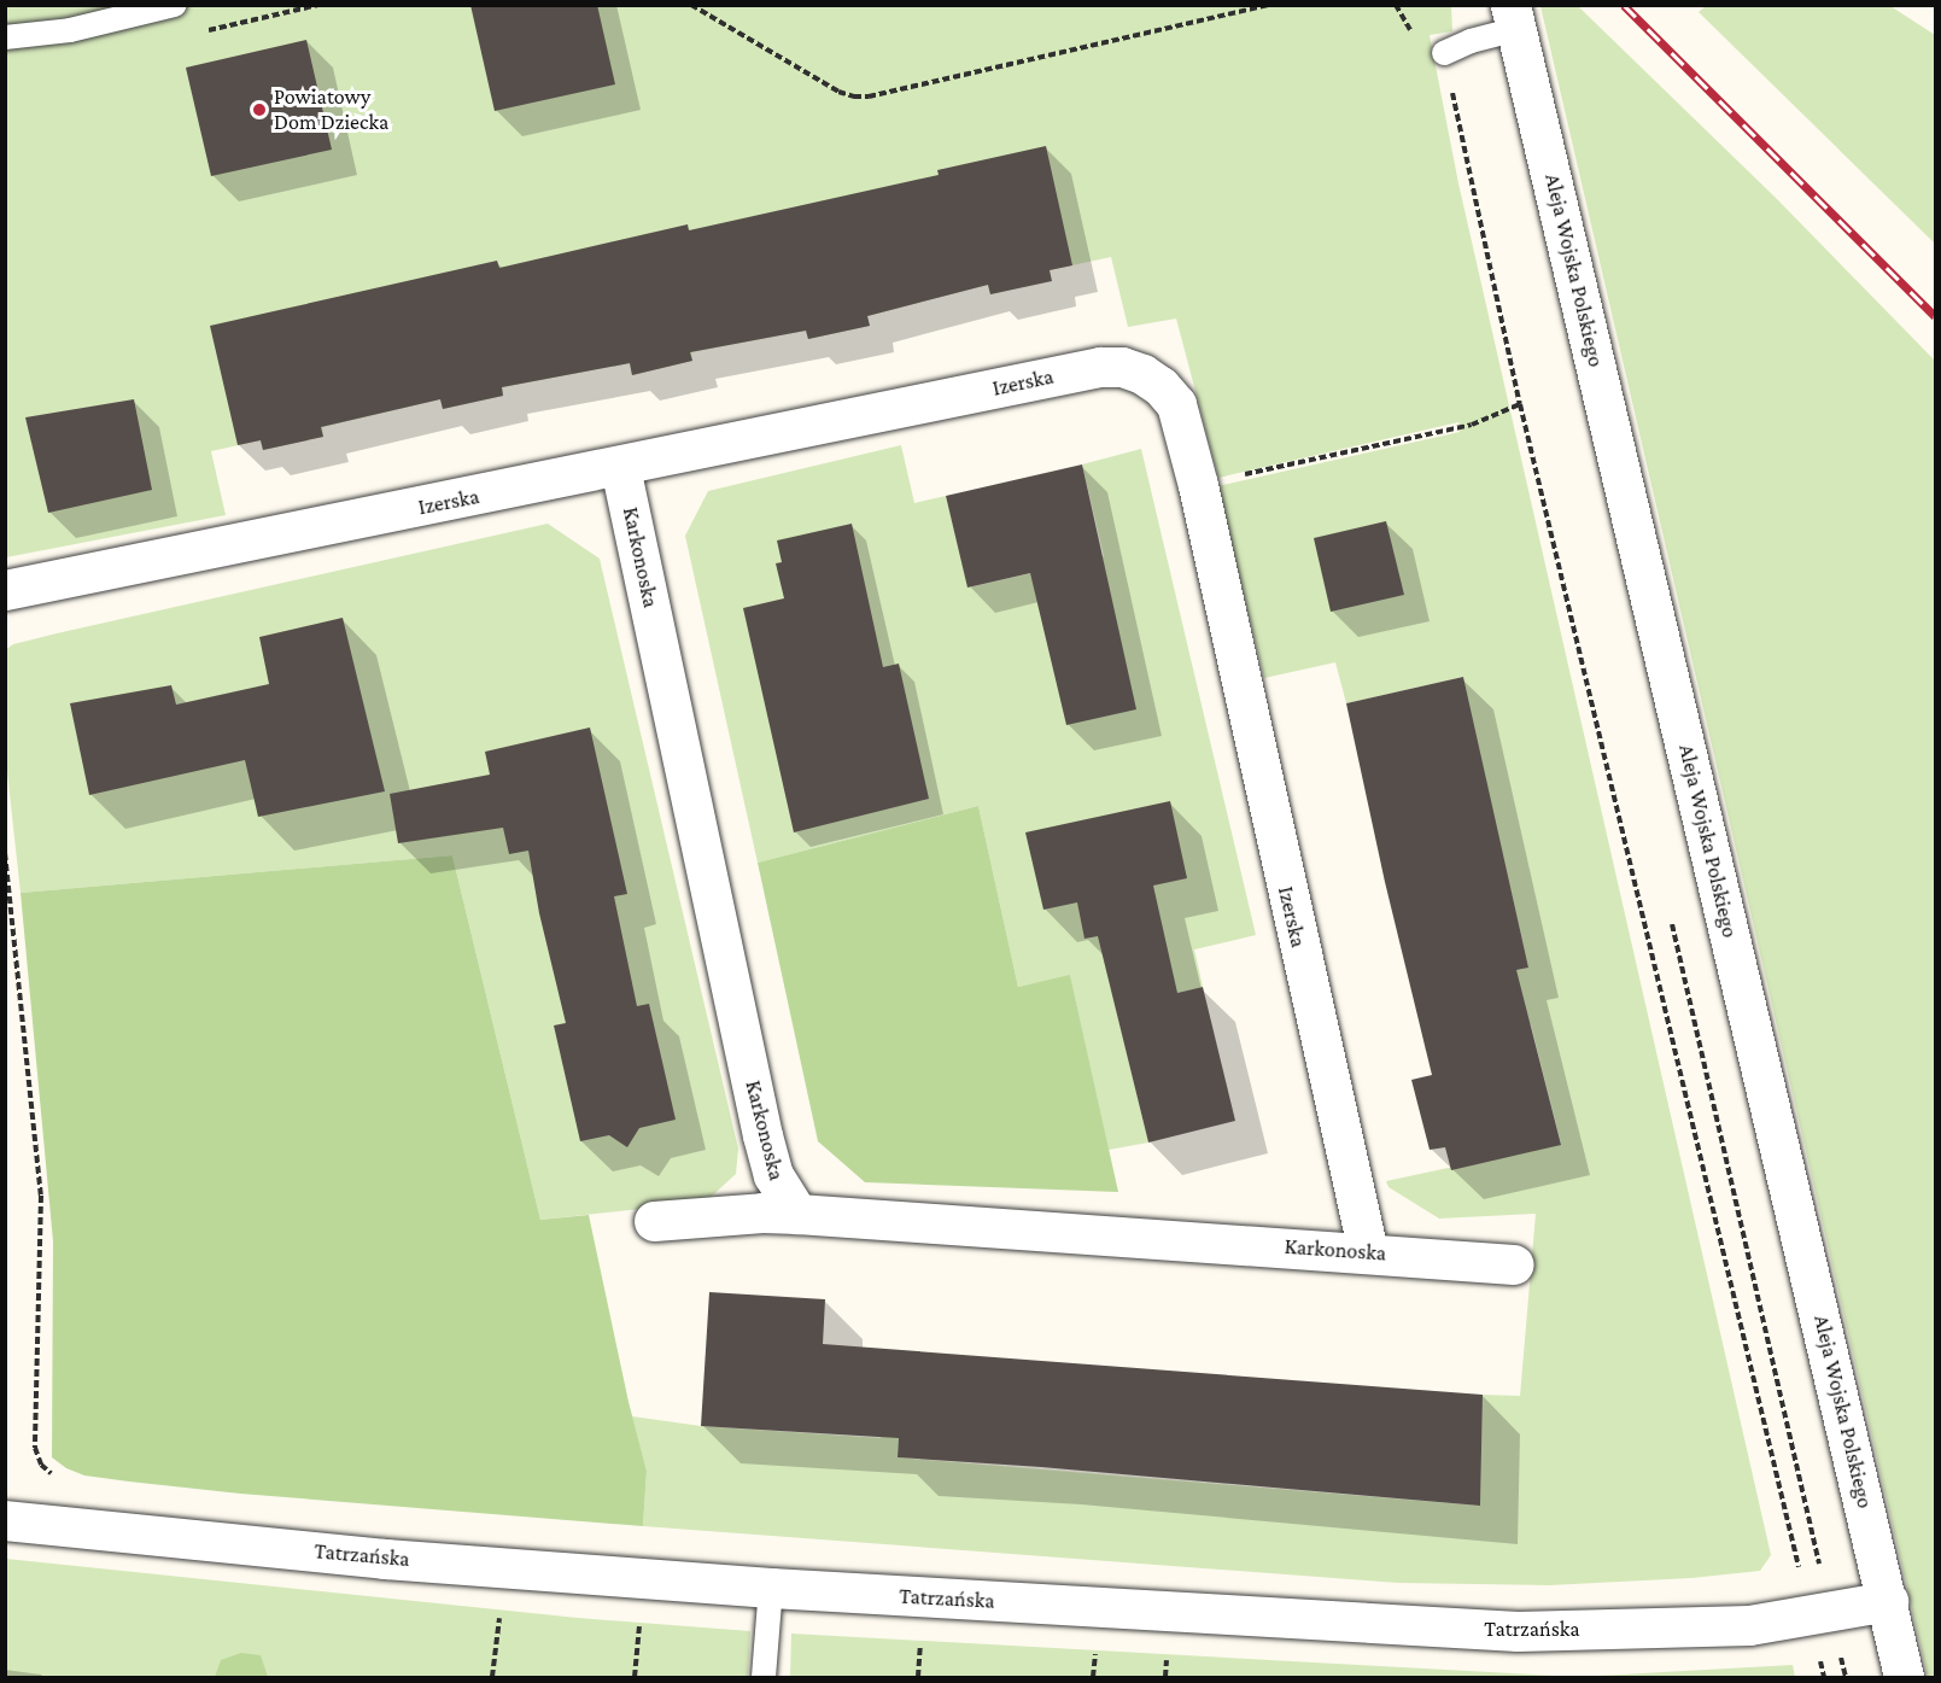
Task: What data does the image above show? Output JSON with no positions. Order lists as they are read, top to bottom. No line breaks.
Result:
{"streets":{"street":["Aleja Wojska Polskiego","Izerska","Karkonoska","Tatrzańska"]},"crossings":[["Aleja Wojska Polskiego","Tatrzańska"],["Izerska","Karkonoska"]],"places":["Powiatowy Dom Dziecka"]}
